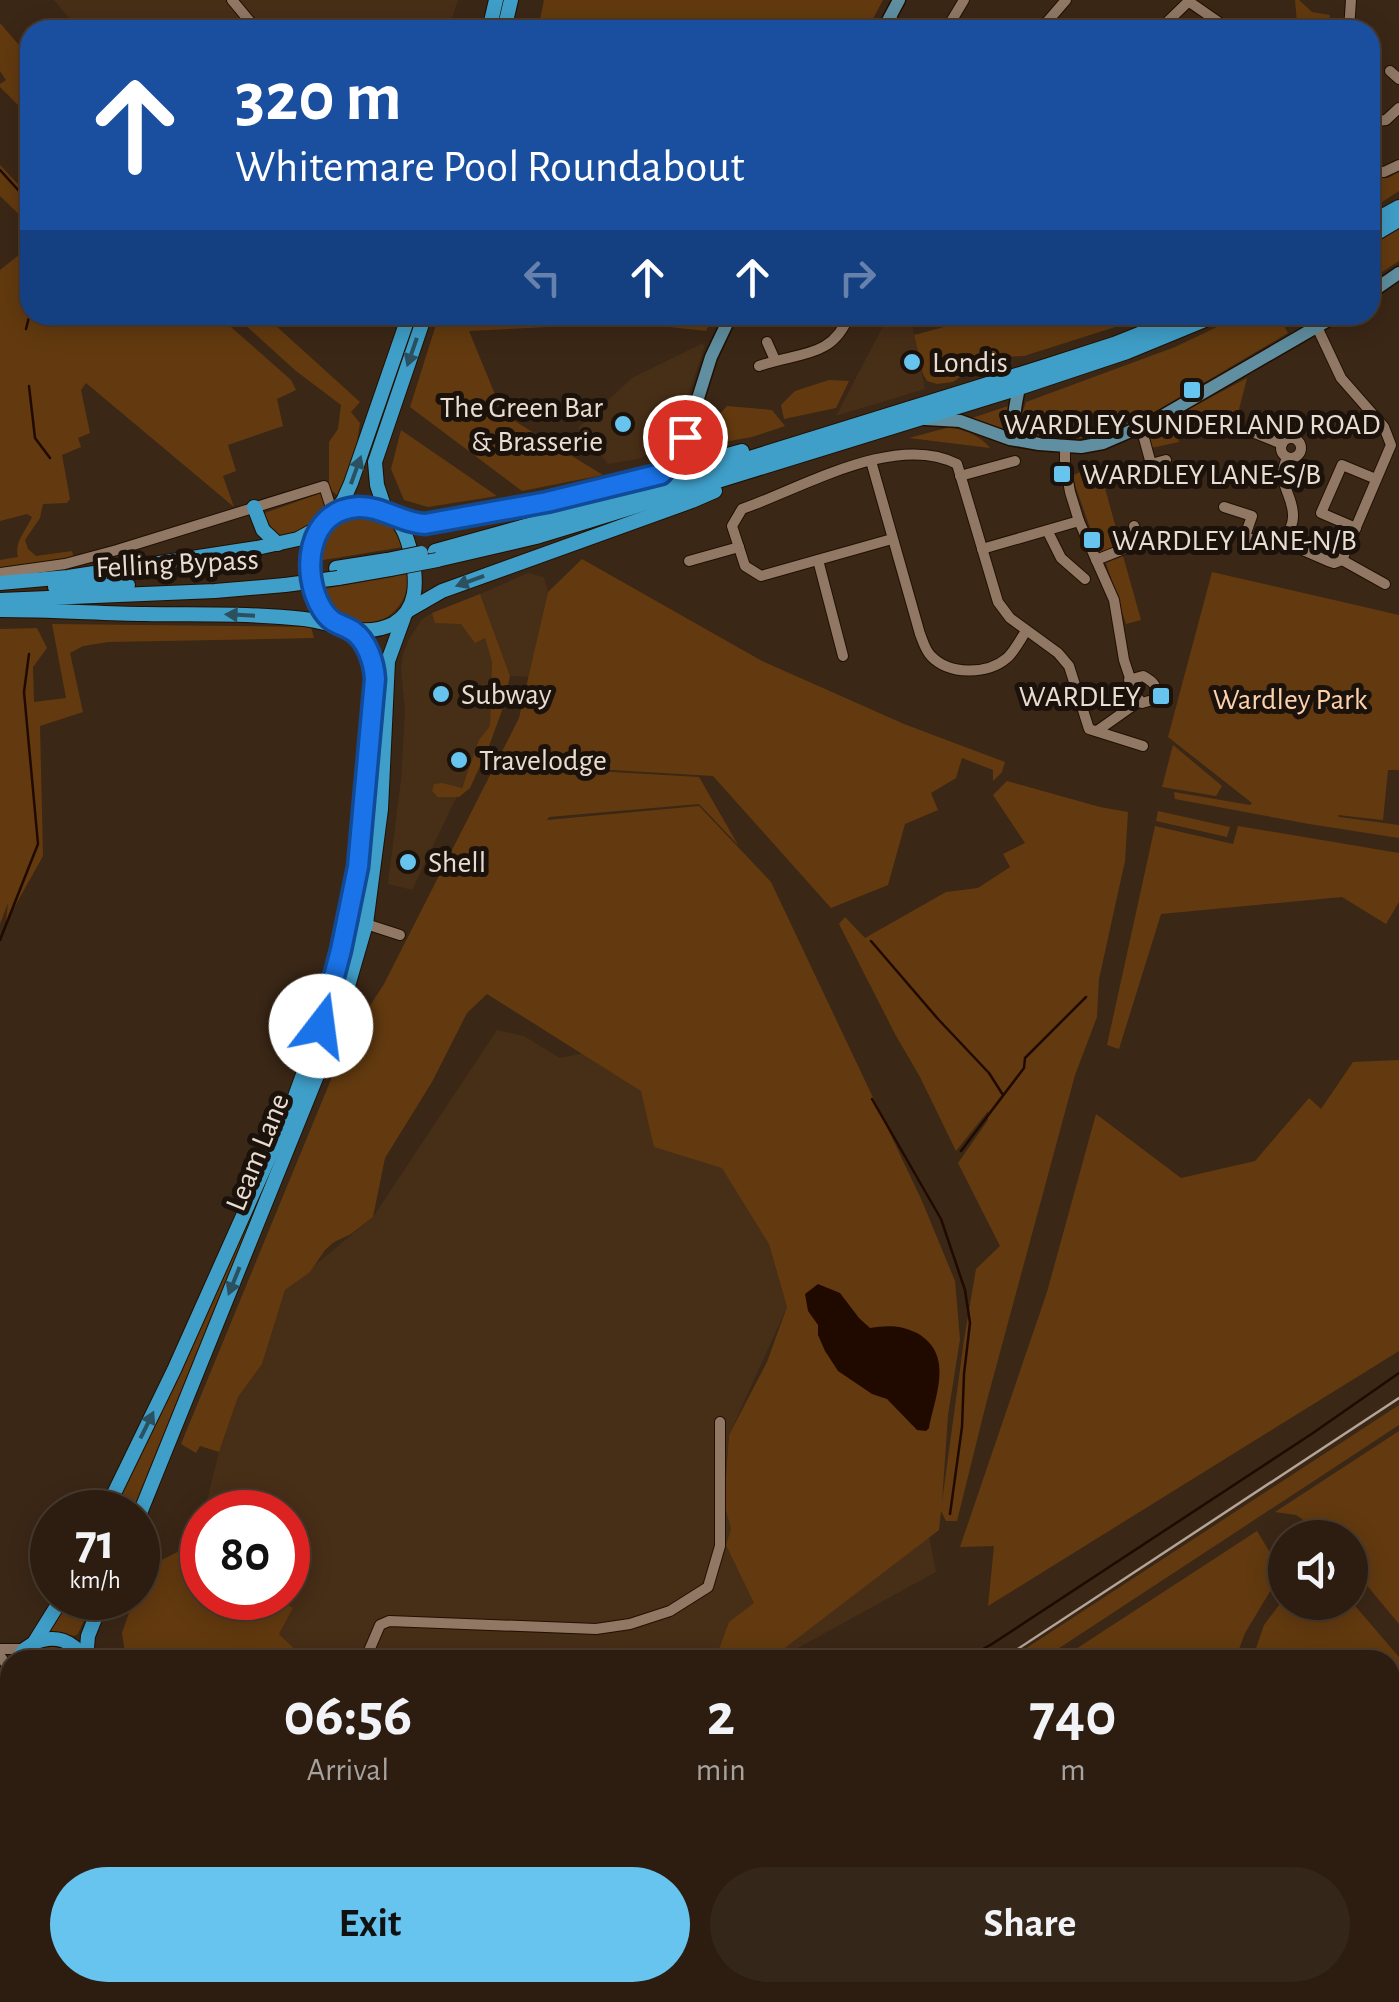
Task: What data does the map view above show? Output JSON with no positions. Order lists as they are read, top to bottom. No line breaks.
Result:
{"streets":{"highway":["Felling Bypass","Leam Lane"]},"parks":["Wardley Park"],"places":{"other":["Londis","The Green Bar & Brasserie","Subway","Travelodge","Shell"],"transit":["WARDLEY SUNDERLAND ROAD","WARDLEY LANE-S/B","WARDLEY LANE-N/B","WARDLEY"]},"page":{"turn":["320 m","Whitemare Pool Roundabout"],"speed":"71 km/h","limit":"80","eta":["06:56","Arrival","2","min","740","m"],"buttons":["Exit","Share"]}}
